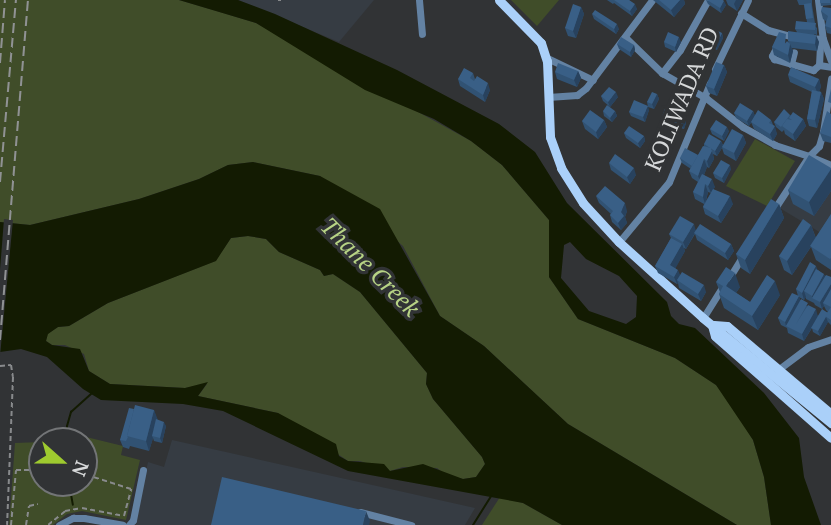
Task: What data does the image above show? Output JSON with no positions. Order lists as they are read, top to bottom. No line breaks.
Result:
{"streets":{"street":["KOLIWADA RD"]},"water":["Thane Creek"],"north":"right"}
